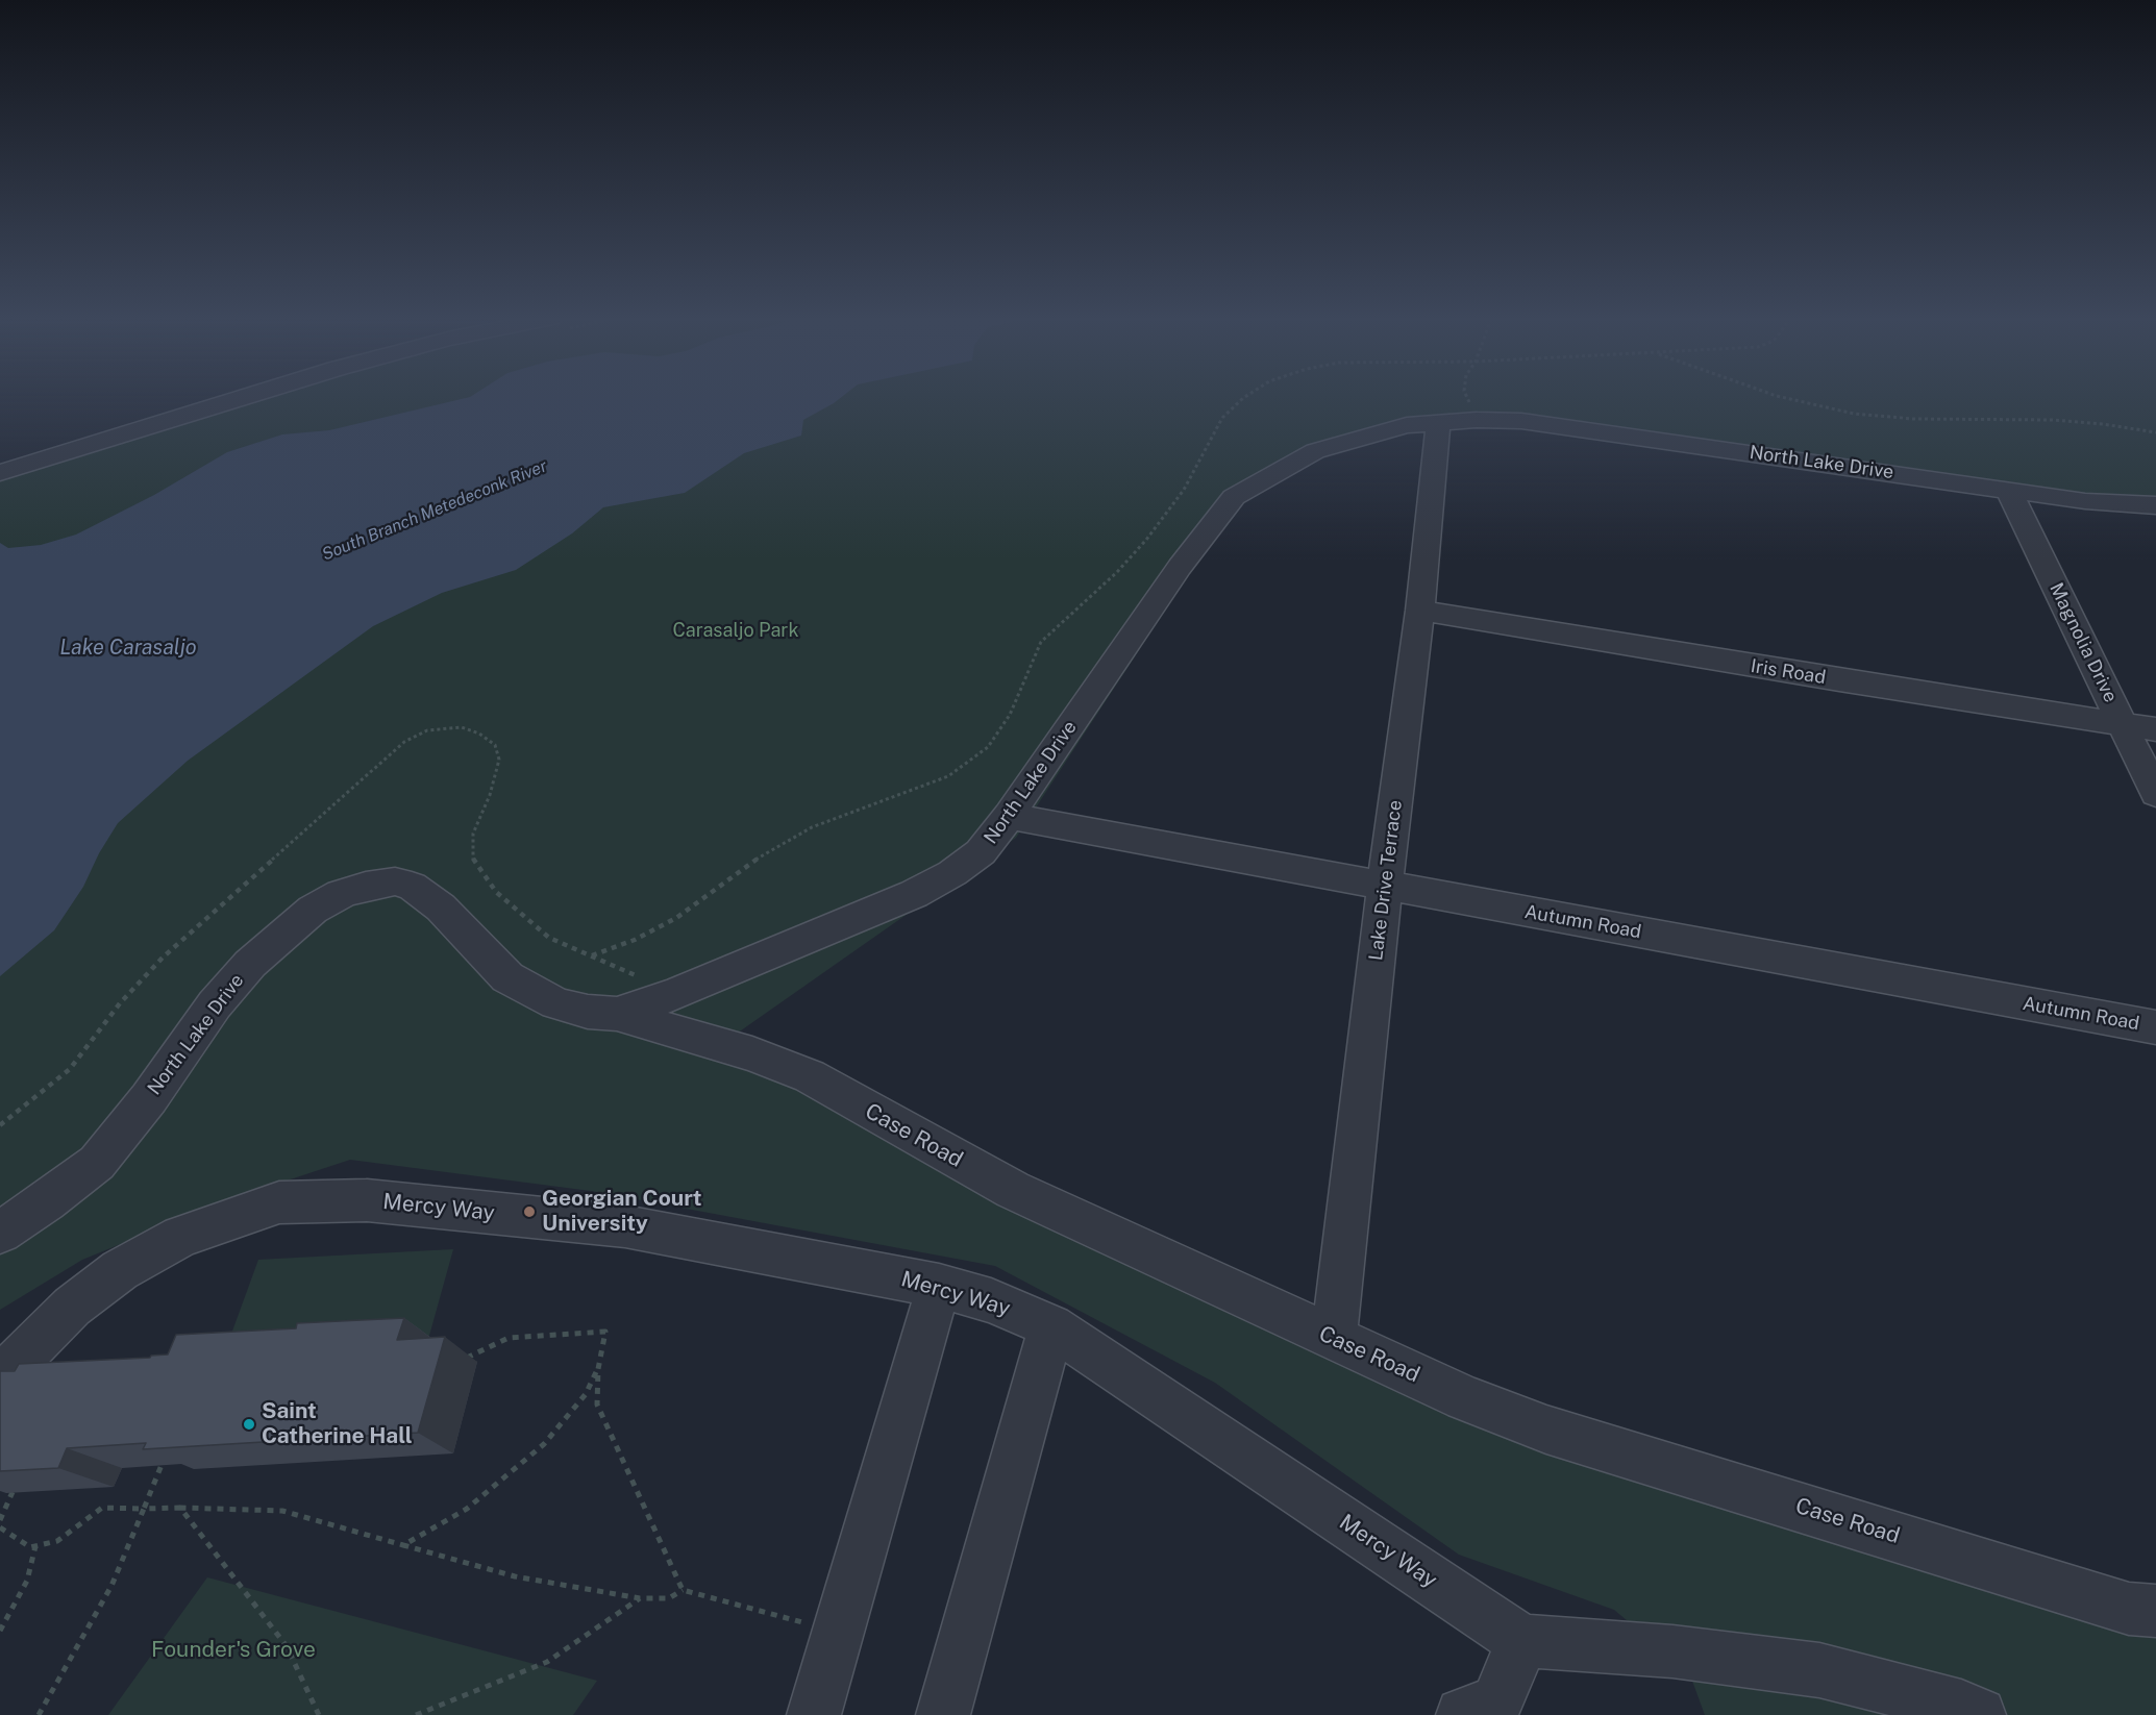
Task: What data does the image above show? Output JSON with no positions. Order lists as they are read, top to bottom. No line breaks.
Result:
{"streets":{"street":["North Lake Drive","Magnolia Drive","Iris Road","Lake Drive Terrace","Autumn Road","Case Road","Mercy Way"]},"crossings":[["North Lake Drive","Magnolia Drive"],["North Lake Drive","Lake Drive Terrace"],["North Lake Drive","Autumn Road"],["North Lake Drive","Case Road"],["Magnolia Drive","Iris Road"],["Iris Road","Lake Drive Terrace"],["Lake Drive Terrace","Autumn Road"],["Lake Drive Terrace","Case Road"]],"water":["South Branch Metedeconk River","Lake Carasaljo"],"parks":["Carasaljo Park","Founder's Grove"],"places":["Georgian Court University","Saint Catherine Hall"]}
